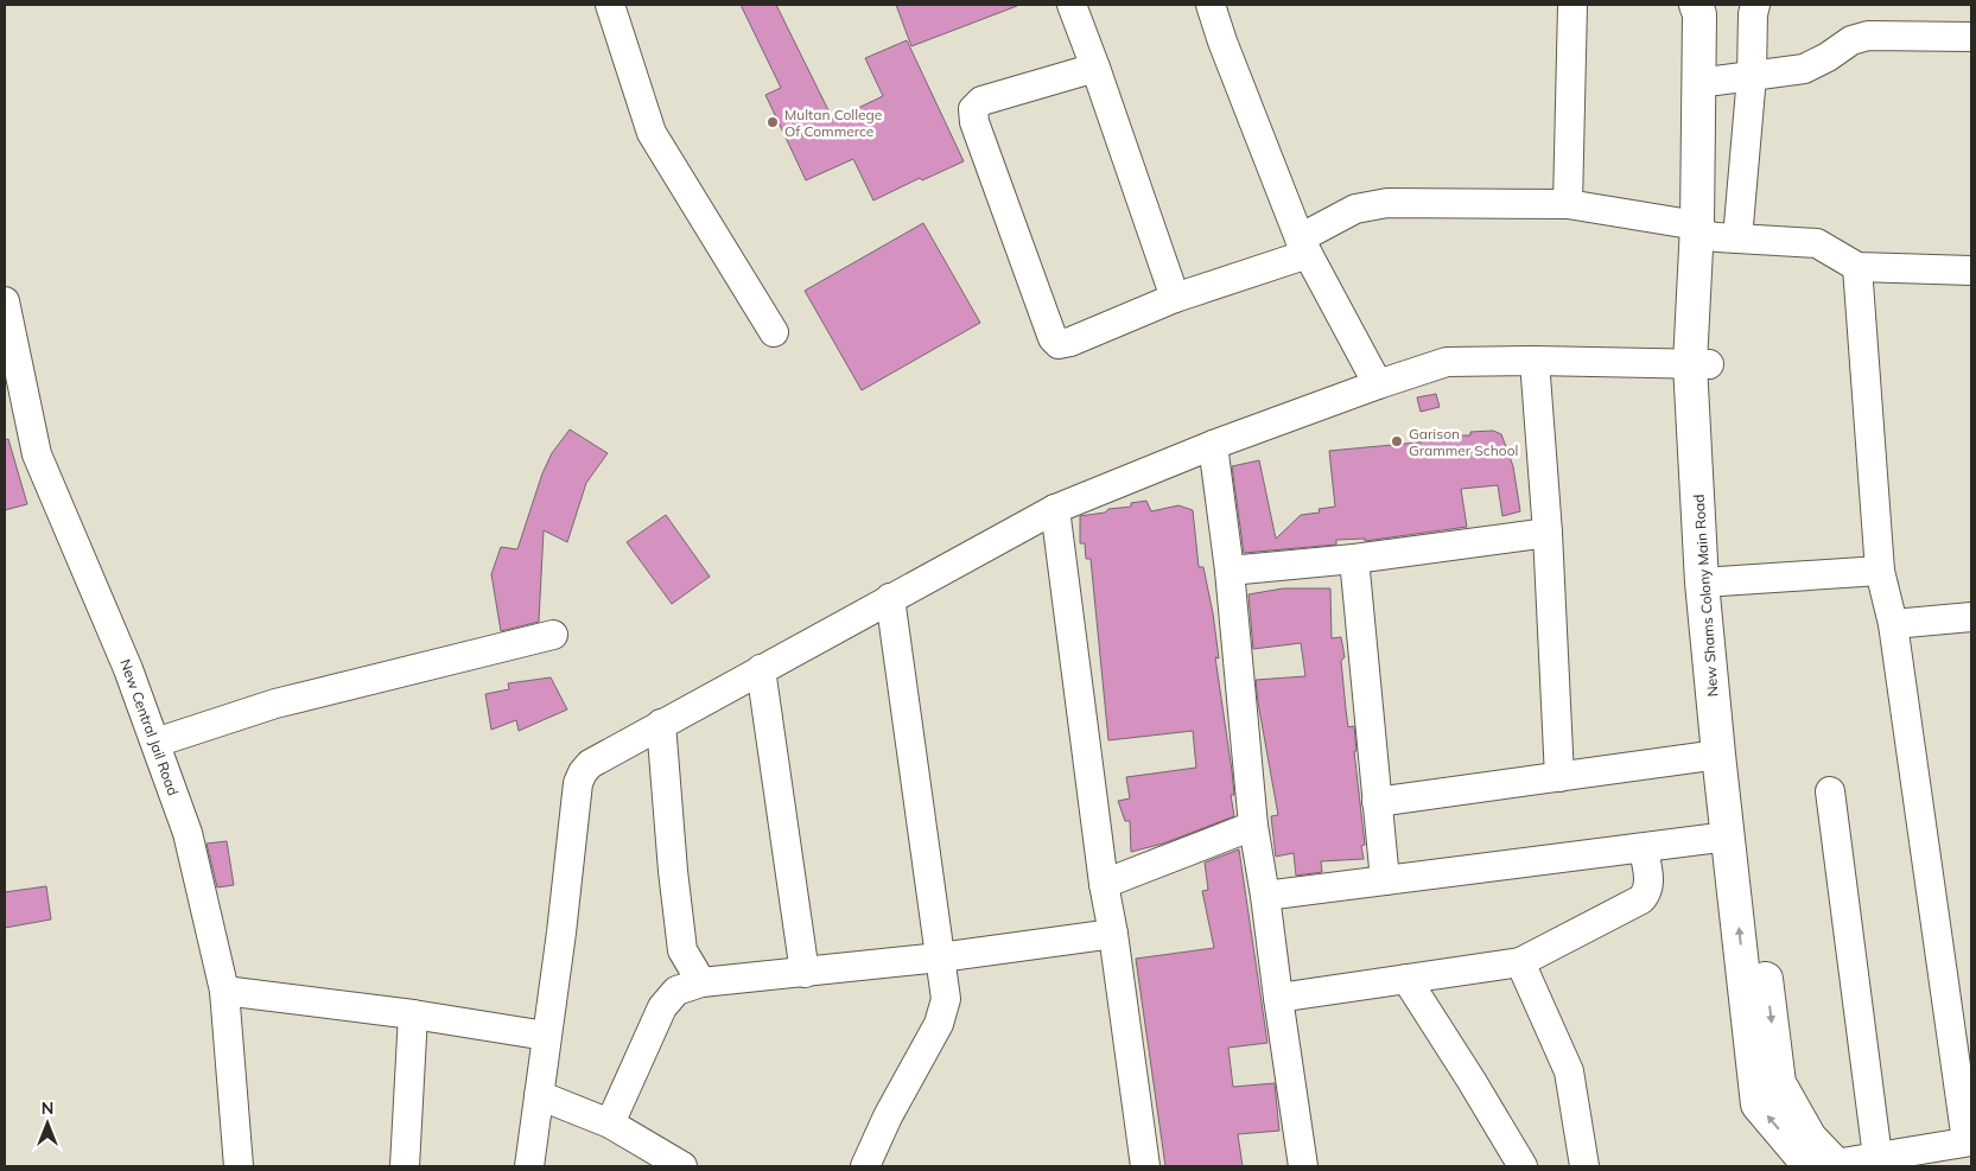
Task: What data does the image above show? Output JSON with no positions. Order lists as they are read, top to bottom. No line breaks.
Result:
{"streets":{"main road":["New Shams Colony Main Road"],"street":["New Central Jail Road"]},"places":["Multan College Of Commerce","Garison Grammer School"],"north":"top"}
